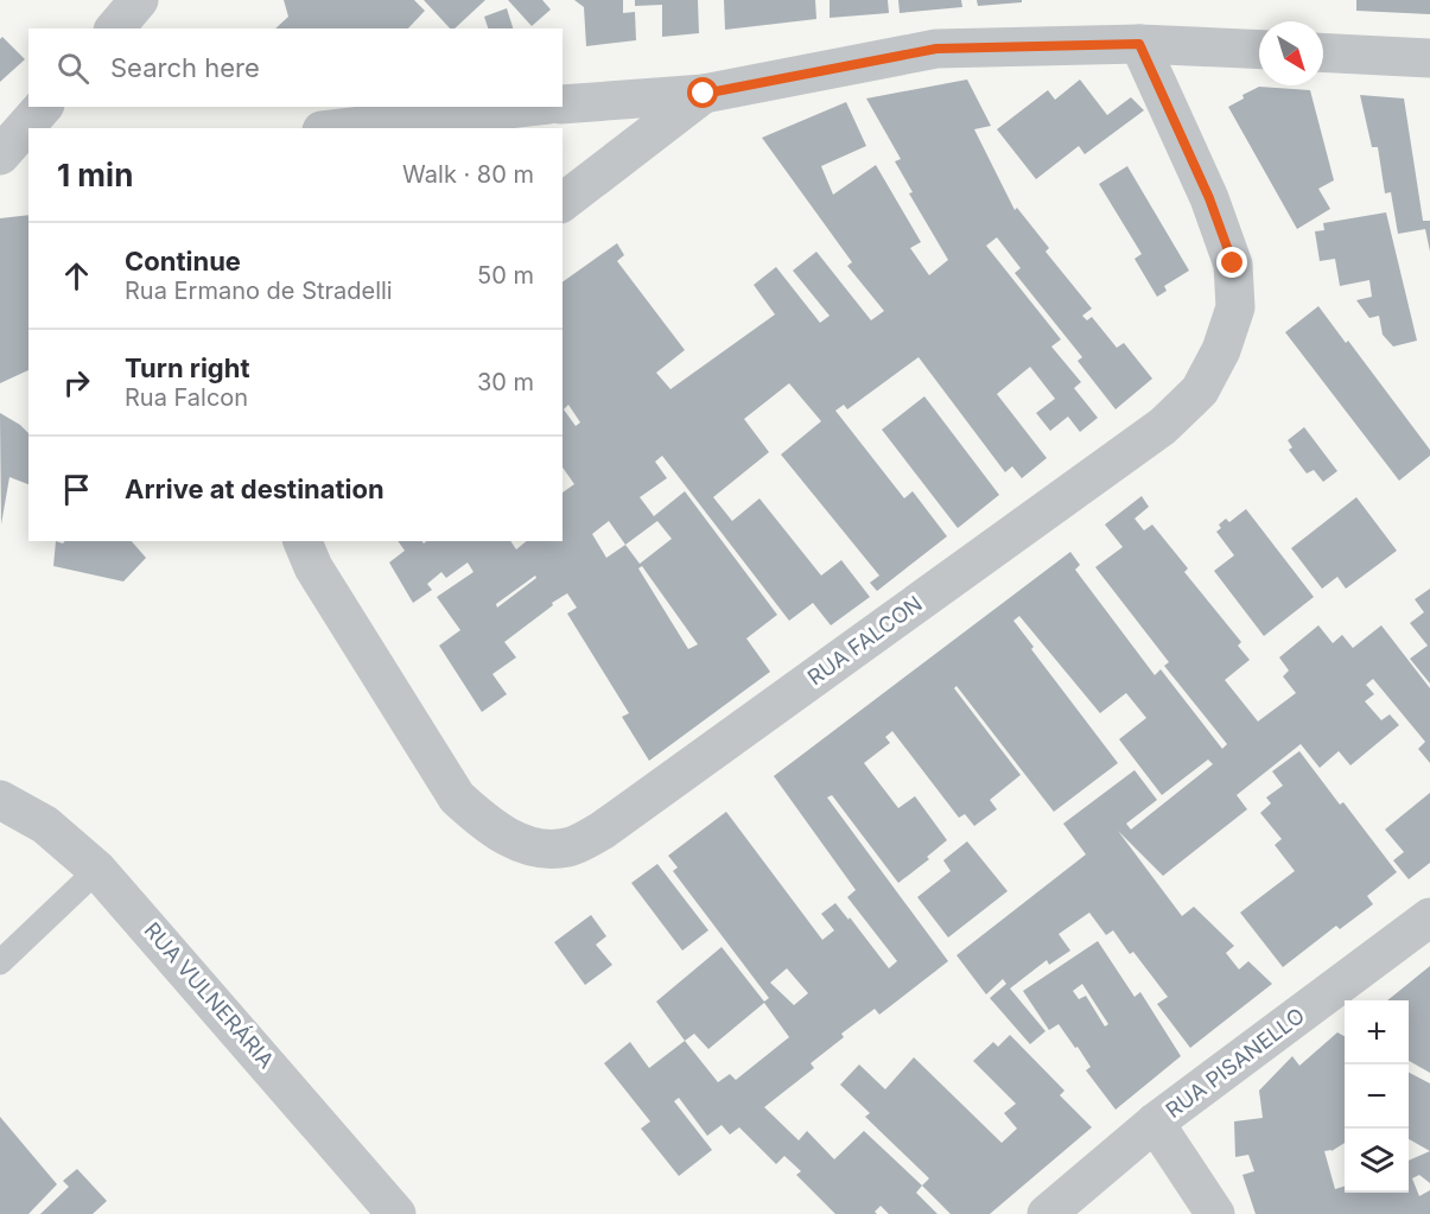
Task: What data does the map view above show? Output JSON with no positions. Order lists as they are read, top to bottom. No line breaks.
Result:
{"streets":{"street":["RUA FALCON","RUA VULNERÁRIA","RUA PISANELLO"]},"north":"bottom right","page":{"search":"Search here","heading":["1 min","Walk · 80 m"],"list":[["Continue","Rua Ermano de Stradelli","50 m"],["Turn right","Rua Falcon","30 m"],"Arrive at destination"],"map_buttons":["+","−"]}}
